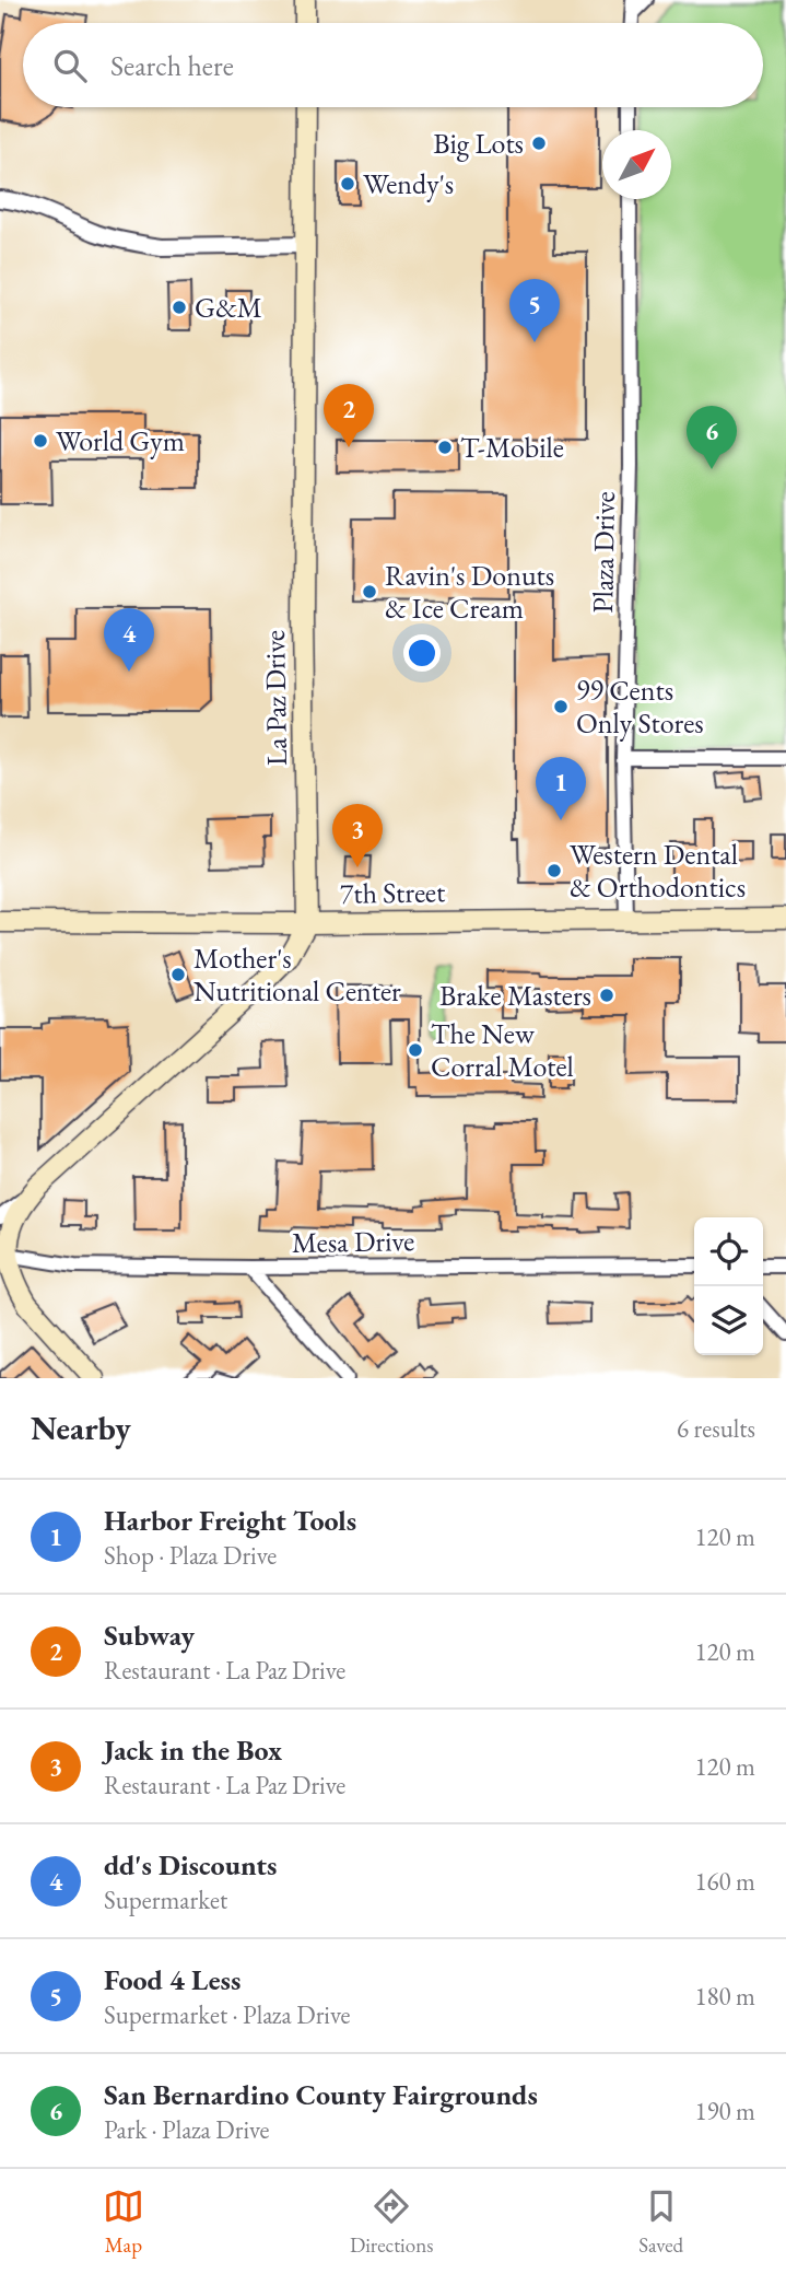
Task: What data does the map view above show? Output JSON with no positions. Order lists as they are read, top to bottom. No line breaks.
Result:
{"streets":{"main road":["La Paz Drive","7th Street"],"street":["Plaza Drive","Mesa Drive"]},"crossings":[["Plaza Drive","7th Street"],["La Paz Drive","7th Street"]],"places":["Big Lots","Wendy's","G&M","World Gym","T-Mobile","Ravin's Donuts & Ice Cream","99 Cents Only Stores","Western Dental & Orthodontics","Mother's Nutritional Center","Brake Masters","The New Corral Motel"],"north":"top right","page":{"search":"Search here","pins":["5","2","6","4","1","3"],"heading":["Nearby","6 results"],"list":[{"mark":"1","name":"Harbor Freight Tools","note":"Shop · Plaza Drive","value":"120 m"},{"mark":"2","name":"Subway","note":"Restaurant · La Paz Drive","value":"120 m"},{"mark":"3","name":"Jack in the Box","note":"Restaurant · La Paz Drive","value":"120 m"},{"mark":"4","name":"dd's Discounts","note":"Supermarket","value":"160 m"},{"mark":"5","name":"Food 4 Less","note":"Supermarket · Plaza Drive","value":"180 m"},{"mark":"6","name":"San Bernardino County Fairgrounds","note":"Park · Plaza Drive","value":"190 m"}],"nav":["Map","Directions","Saved"]}}
